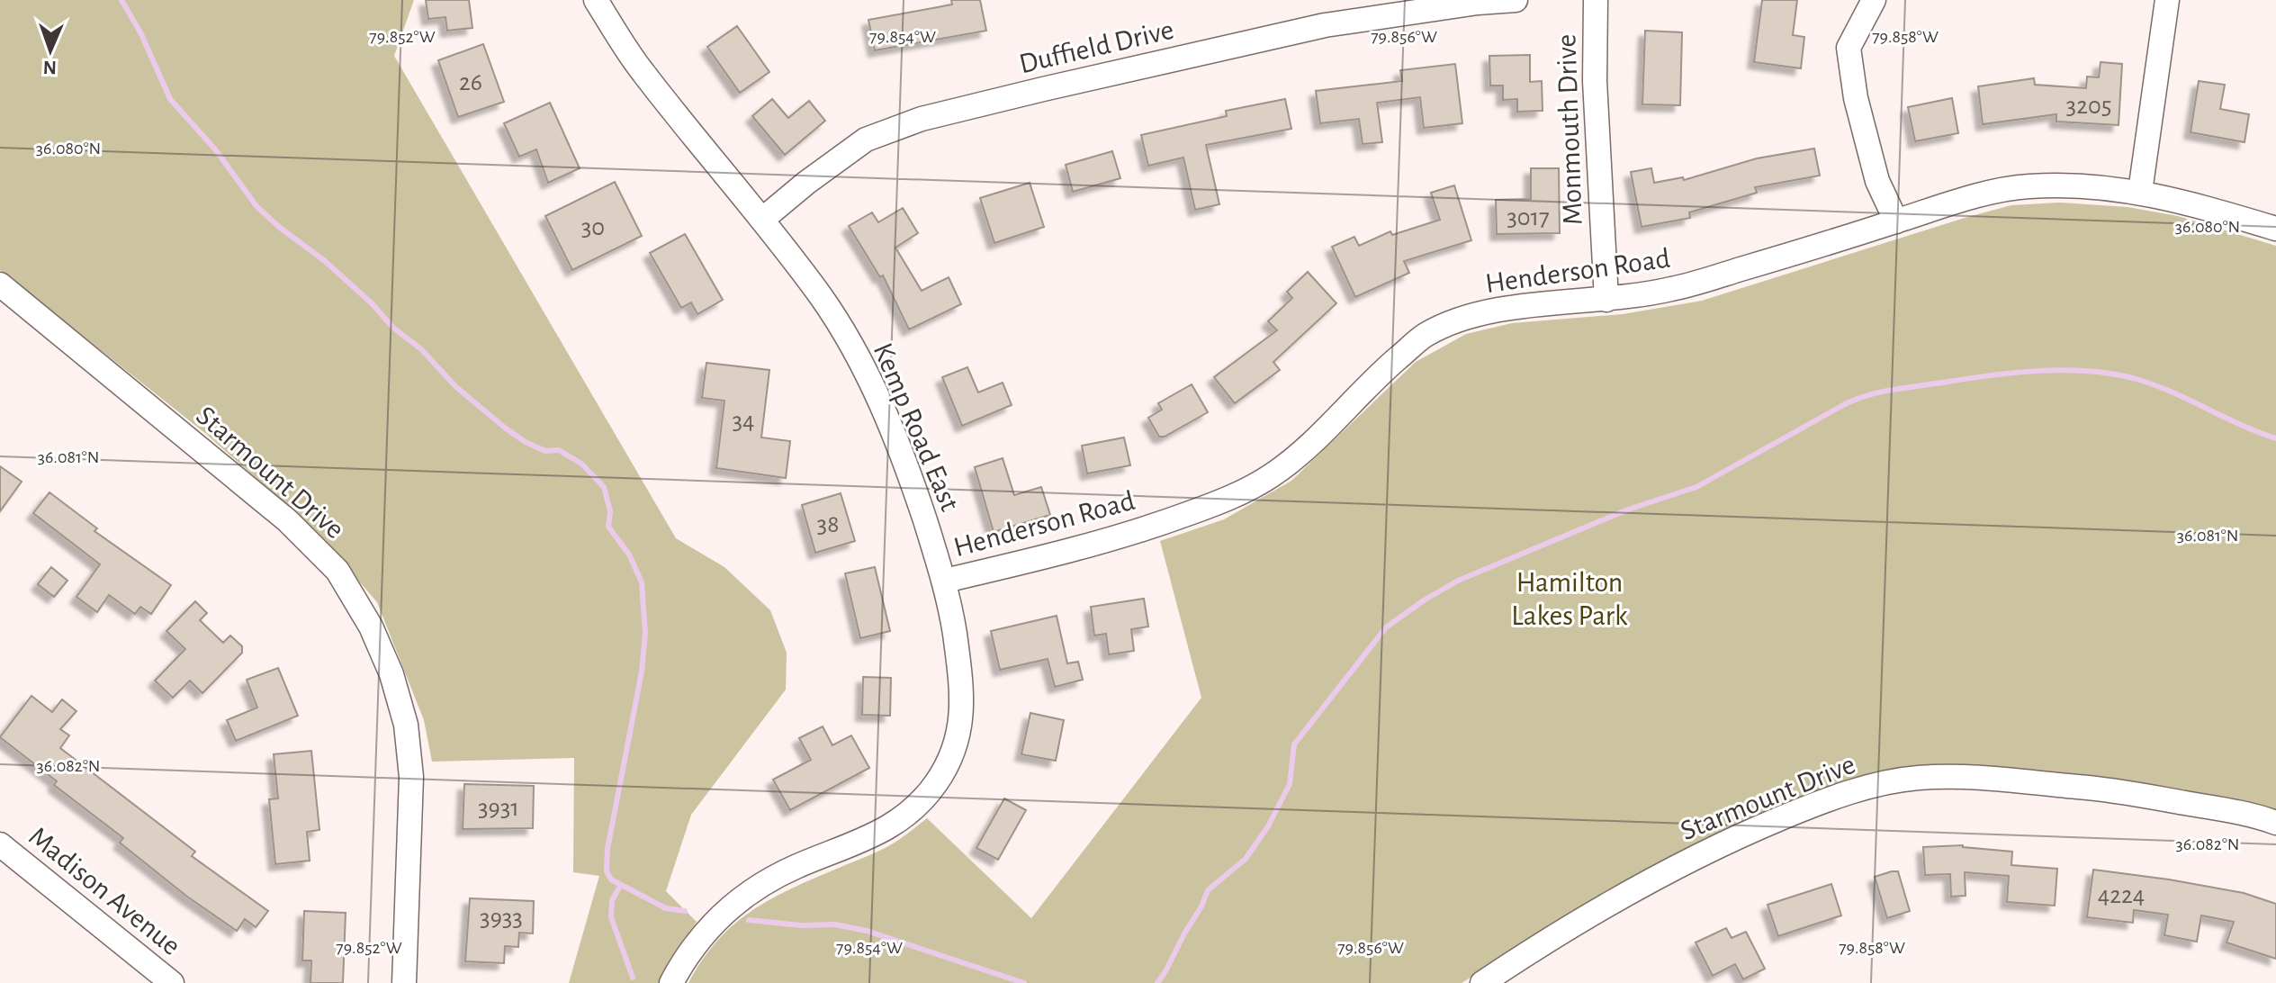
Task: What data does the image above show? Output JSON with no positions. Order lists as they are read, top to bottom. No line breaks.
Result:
{"streets":{"street":["Duffield Drive","Monmouth Drive","Henderson Road","Kemp Road East","Starmount Drive","Madison Avenue"]},"crossings":[["Duffield Drive","Kemp Road East"],["Monmouth Drive","Henderson Road"],["Henderson Road","Kemp Road East"]],"parks":["Hamilton Lakes Park"],"house_numbers":["26","3205","3017","30","34","38","3931","4224","3933"],"north":"bottom","coordinates":["79.852°W","79.854°W","79.856°W","79.858°W","36.080°N","36.081°N","36.082°N"]}
